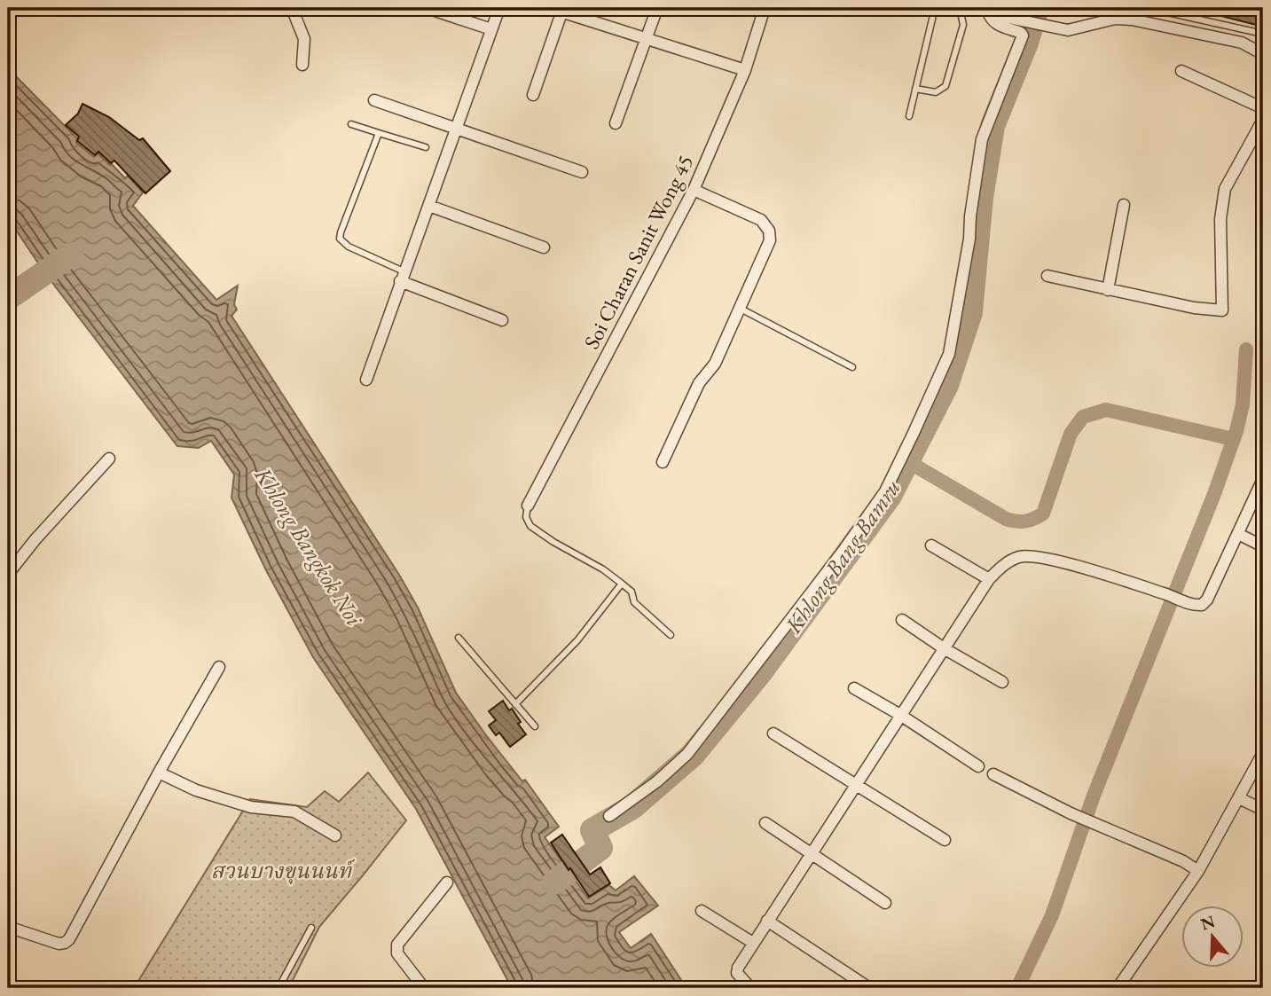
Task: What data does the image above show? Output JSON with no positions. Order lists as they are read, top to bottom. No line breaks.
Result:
{"streets":{"street":["Soi Charan Sanit Wong 45"]},"water":["Khlong Bangkok Noi","Khlong Bang Bamru"],"parks":["สวนบางขุนนนท์"],"north":"top"}
